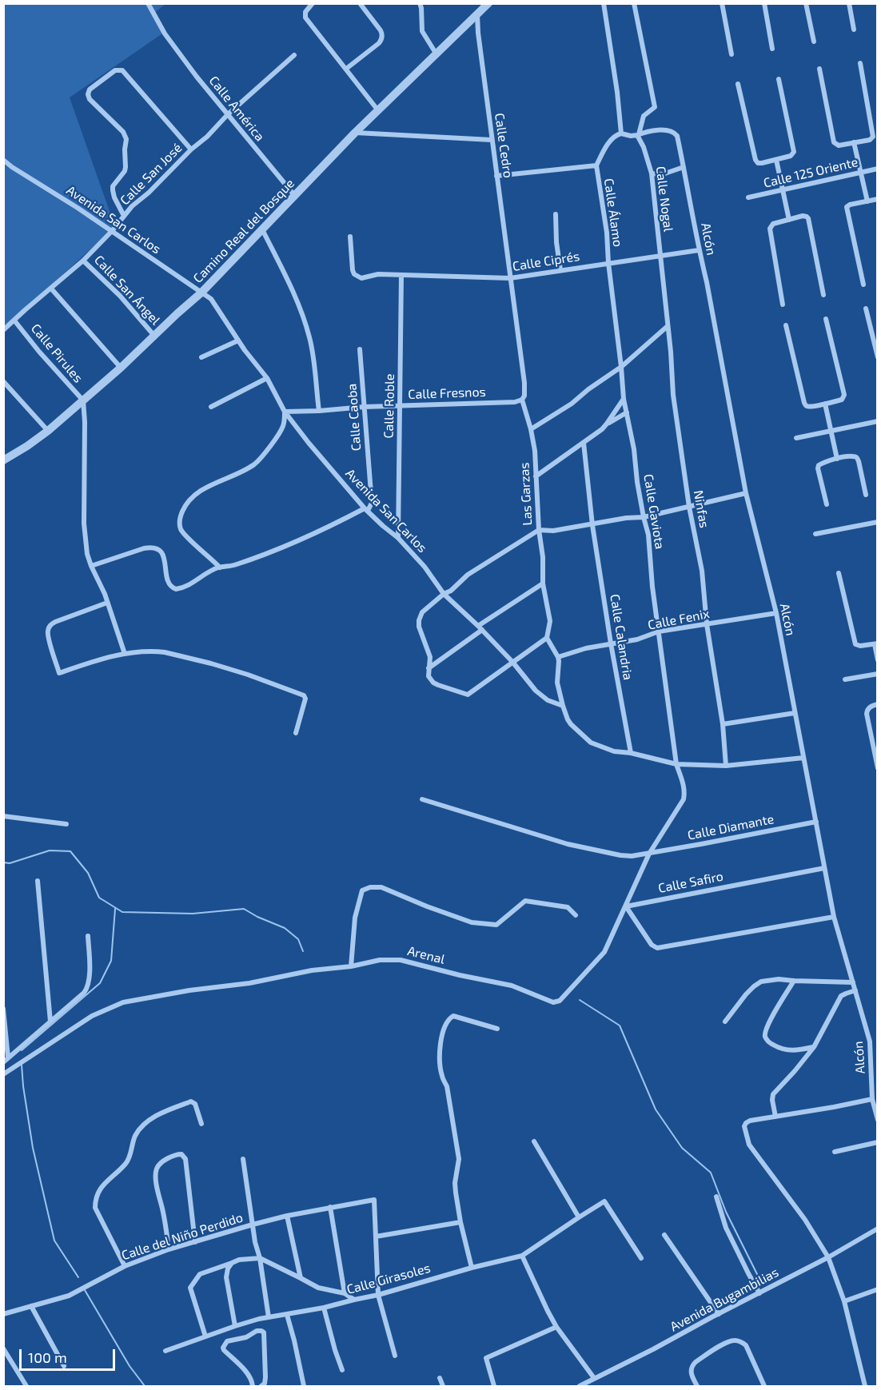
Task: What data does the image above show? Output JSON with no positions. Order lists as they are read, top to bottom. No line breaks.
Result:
{"streets":{"street":["Calle América","Calle Cedro","Calle 125 Oriente","Calle San José","Calle Nogal","Calle Álamo","Avenida San Carlos","Camino Real del Bosque","Alcón","Calle Ciprés","Calle San Ángel","Calle Pirules","Calle Fresnos","Calle Roble","Calle Caoba","Las Garzas","Ninfas","Calle Gaviota","Calle Fenix","Calle Calandria","Calle Diamante","Calle Safiro","Arenal","Calle del Niño Perdido","Calle Girasoles","Avenida Bugambilias"]},"crossings":[["Calle América","Calle San José"],["Calle América","Camino Real del Bosque"],["Calle Cedro","Camino Real del Bosque"],["Calle Cedro","Calle Ciprés"],["Calle Cedro","Las Garzas"],["Calle San José","Avenida San Carlos"],["Calle San José","Calle San Ángel"],["Calle San José","Calle Pirules"],["Calle Nogal","Alcón"],["Calle Nogal","Calle Ciprés"],["Calle Nogal","Ninfas"],["Calle Álamo","Calle Ciprés"],["Calle Álamo","Calle Gaviota"],["Avenida San Carlos","Camino Real del Bosque"],["Avenida San Carlos","Calle Fresnos"],["Avenida San Carlos","Calle Roble"],["Avenida San Carlos","Calle Caoba"],["Camino Real del Bosque","Calle San Ángel"],["Camino Real del Bosque","Calle Pirules"],["Alcón","Calle Ciprés"],["Alcón","Calle Fenix"],["Alcón","Calle Diamante"],["Alcón","Calle Safiro"],["Calle Ciprés","Calle Roble"],["Calle Ciprés","Las Garzas"],["Calle Ciprés","Ninfas"],["Calle Ciprés","Calle Gaviota"],["Calle Fresnos","Calle Roble"],["Calle Fresnos","Calle Caoba"],["Calle Fresnos","Las Garzas"],["Ninfas","Calle Fenix"],["Calle Gaviota","Calle Fenix"],["Calle Gaviota","Arenal"],["Calle Fenix","Calle Calandria"],["Calle Diamante","Arenal"],["Calle Safiro","Arenal"]],"scale_bar":"100 m"}
